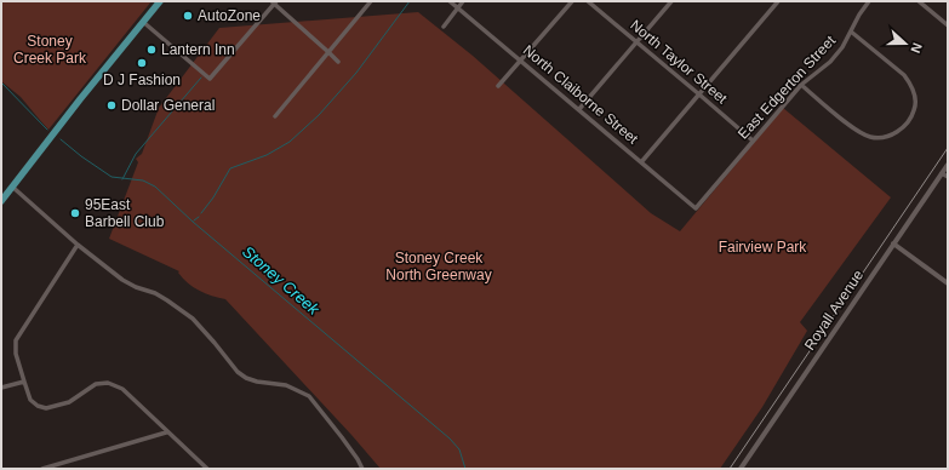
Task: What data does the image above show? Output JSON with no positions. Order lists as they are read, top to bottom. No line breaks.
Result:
{"streets":{"street":["North Taylor Street","East Edgerton Street","North Claiborne Street","Royall Avenue"]},"crossings":[["North Taylor Street","East Edgerton Street"],["East Edgerton Street","North Claiborne Street"]],"water":["Stoney Creek"],"parks":["Stoney Creek Park","Fairview Park","Stoney Creek North Greenway"],"places":["AutoZone","Lantern Inn","D J Fashion","Dollar General","95East Barbell Club"],"north":"right"}
